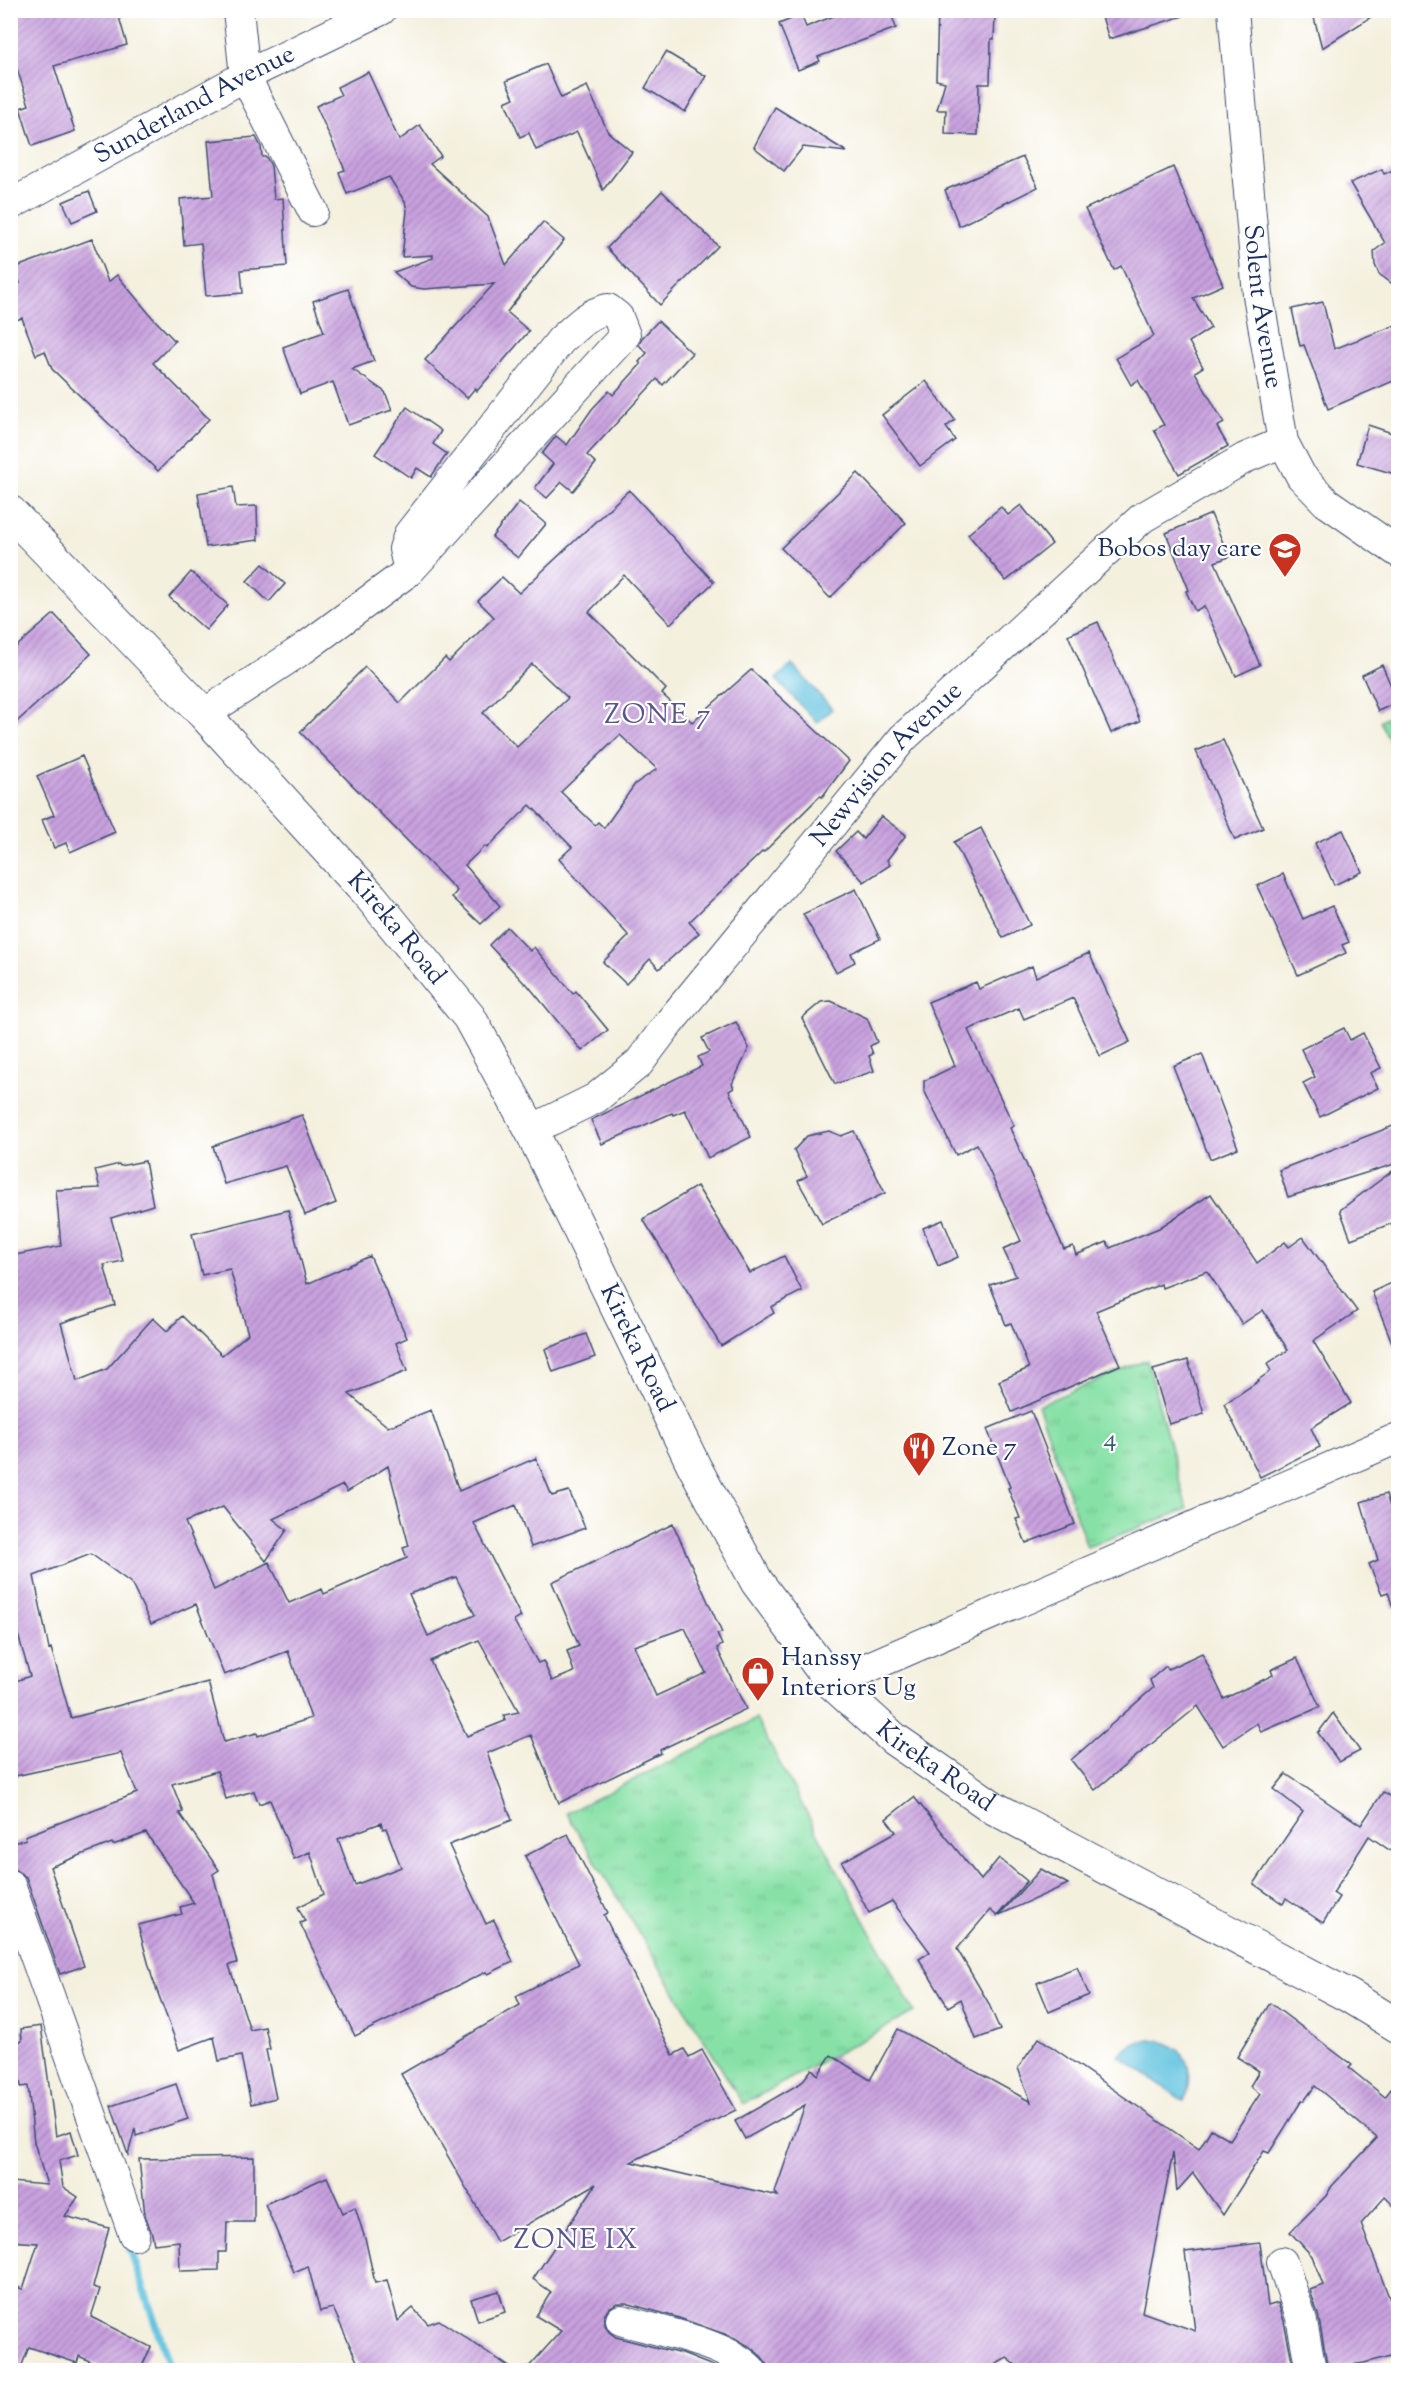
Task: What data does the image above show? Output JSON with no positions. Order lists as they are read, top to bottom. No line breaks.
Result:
{"streets":{"main road":["Kireka Road"],"street":["Sunderland Avenue","Solent Avenue","Newvision Avenue"]},"crossings":[["Solent Avenue","Newvision Avenue"],["Newvision Avenue","Kireka Road"]],"districts":["ZONE 7","ZONE IX"],"parks":["4"],"places":{"school or university":["Bobos day care"],"restaurant":["Zone 7"],"shop":["Hanssy Interiors Ug"]}}
